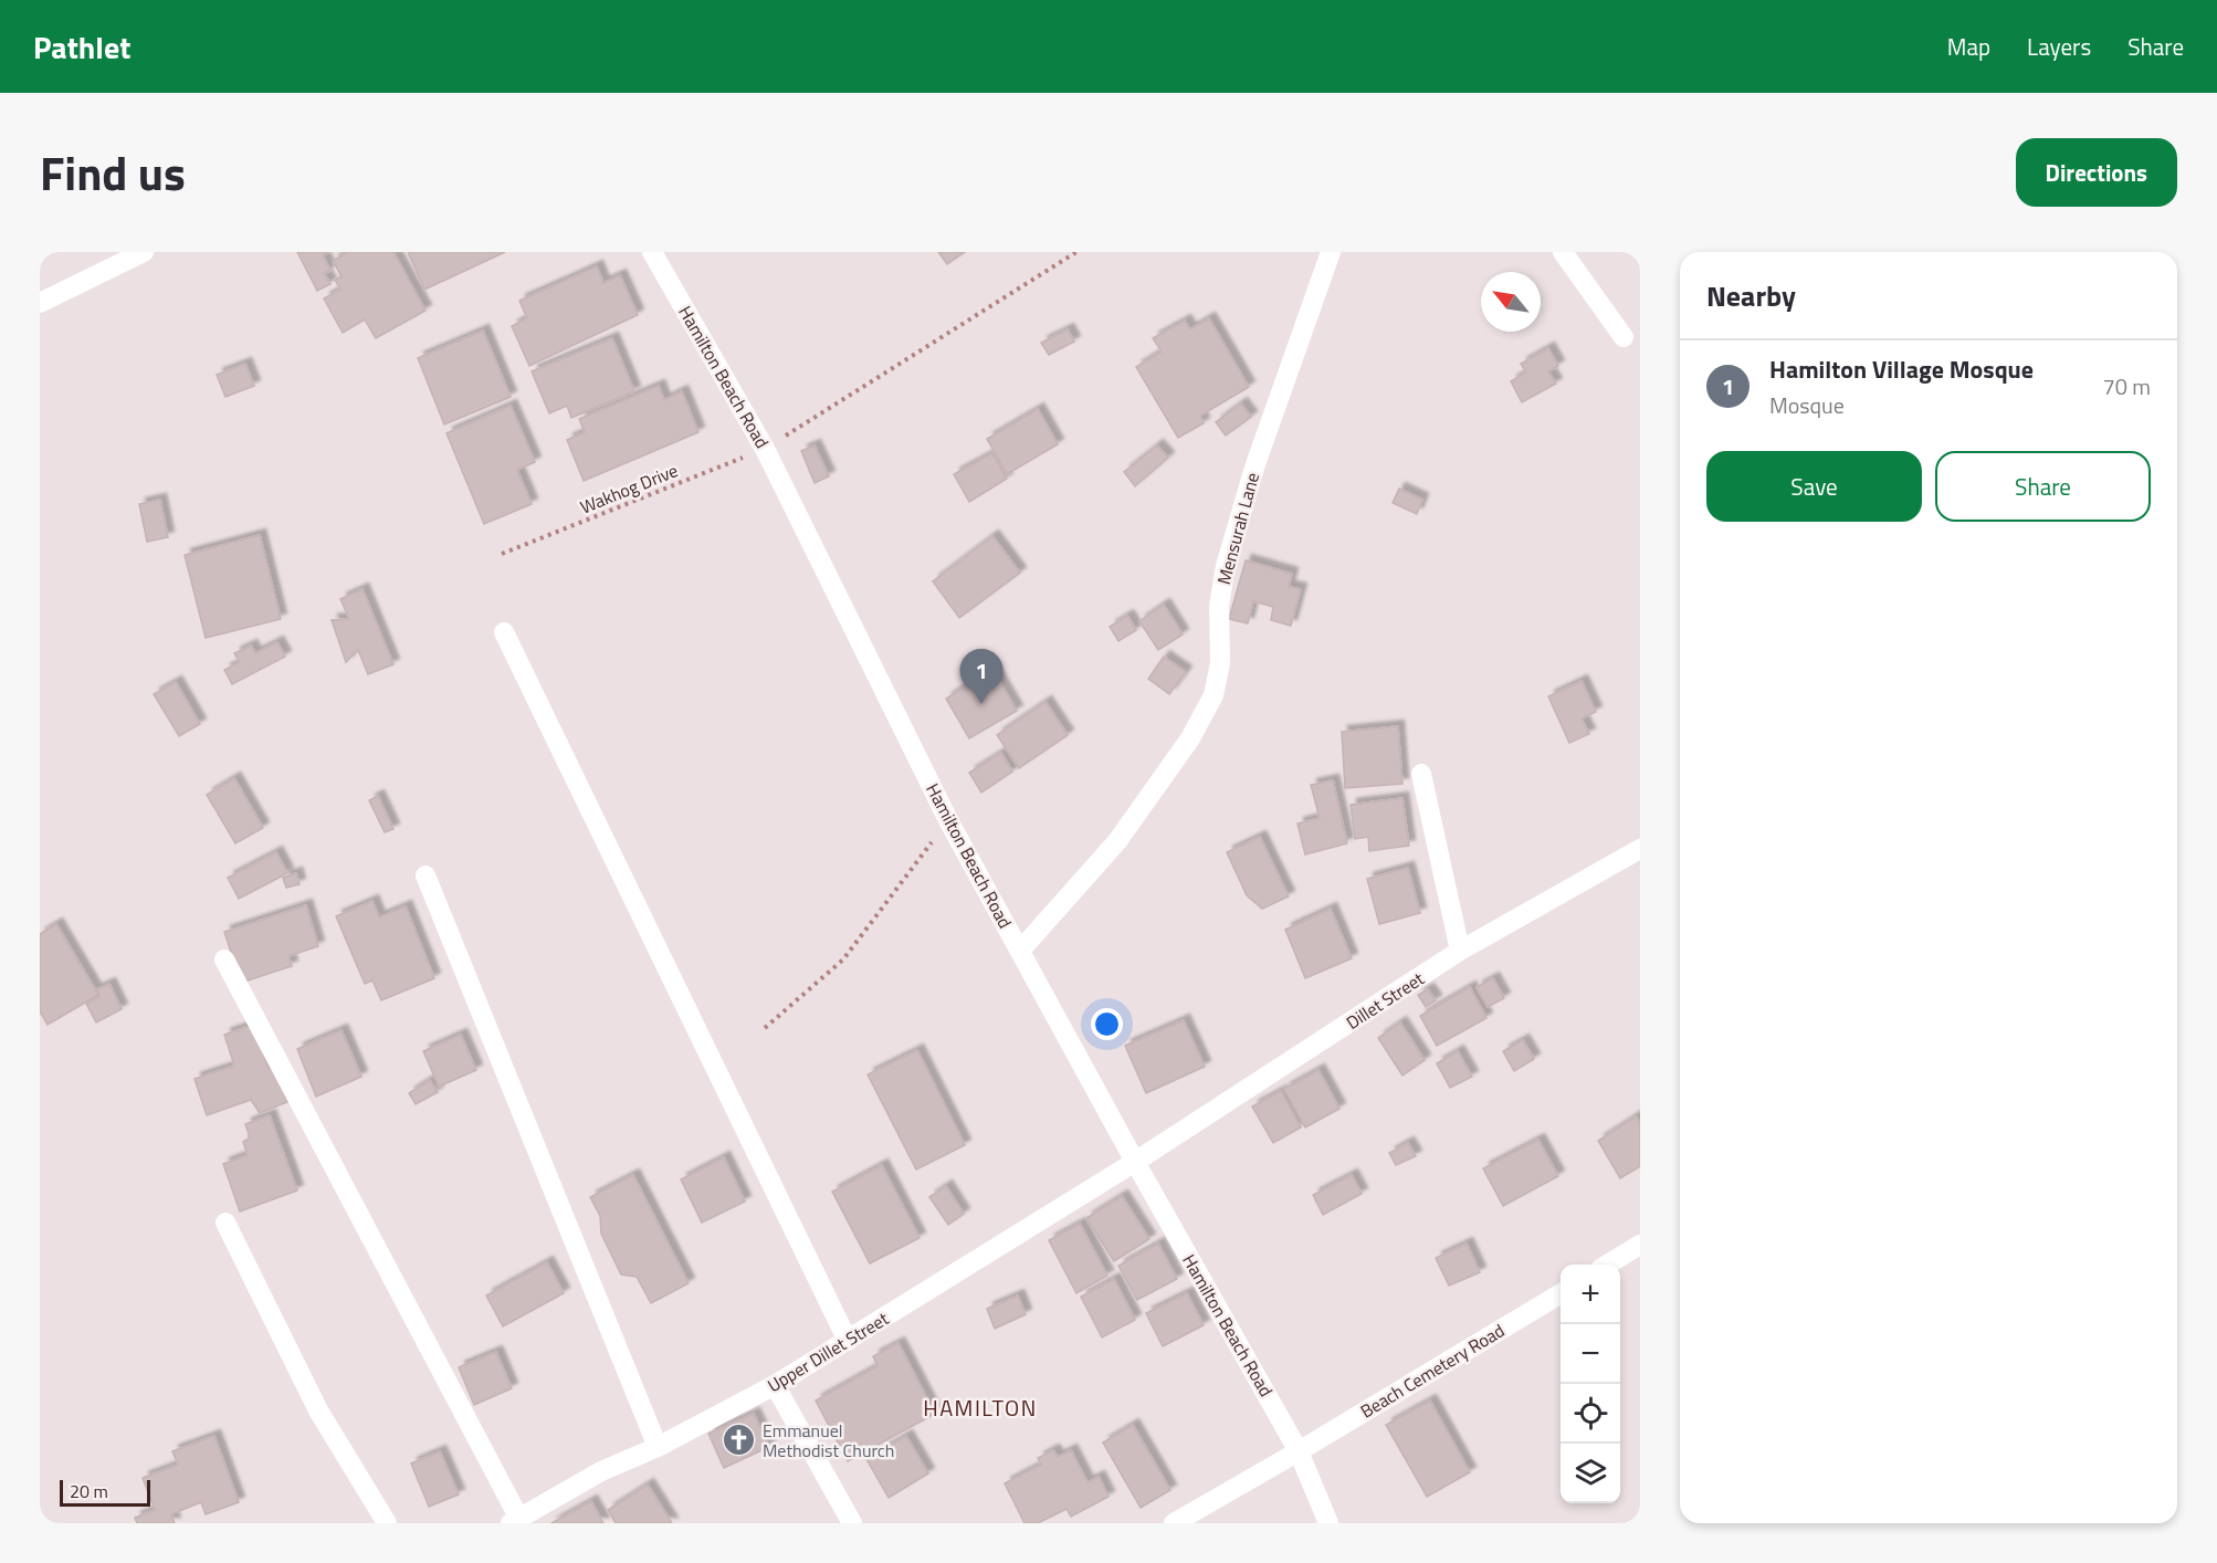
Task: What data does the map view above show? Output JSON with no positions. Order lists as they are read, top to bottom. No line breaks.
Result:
{"streets":{"street":["Hamilton Beach Road","Mensurah Lane","Dillet Street","Upper Dillet Street","Beach Cemetery Road"],"path":["Wakhog Drive"]},"crossings":[["Hamilton Beach Road","Wakhog Drive"],["Hamilton Beach Road","Mensurah Lane"],["Hamilton Beach Road","Dillet Street"],["Hamilton Beach Road","Upper Dillet Street"],["Hamilton Beach Road","Beach Cemetery Road"],["Dillet Street","Upper Dillet Street"]],"districts":["HAMILTON"],"places":{"church":["Emmanuel Methodist Church"]},"scale_bar":"20 m","north":"top left","page":{"header":"Pathlet","nav":["Map","Layers","Share"],"title":"Find us","buttons":["Directions",["Save","Share"]],"heading":"Nearby","list":[{"mark":"1","name":"Hamilton Village Mosque","note":"Mosque","value":"70 m"}],"pins":"1","map_buttons":["+","−"],"scale":"20 m"}}
